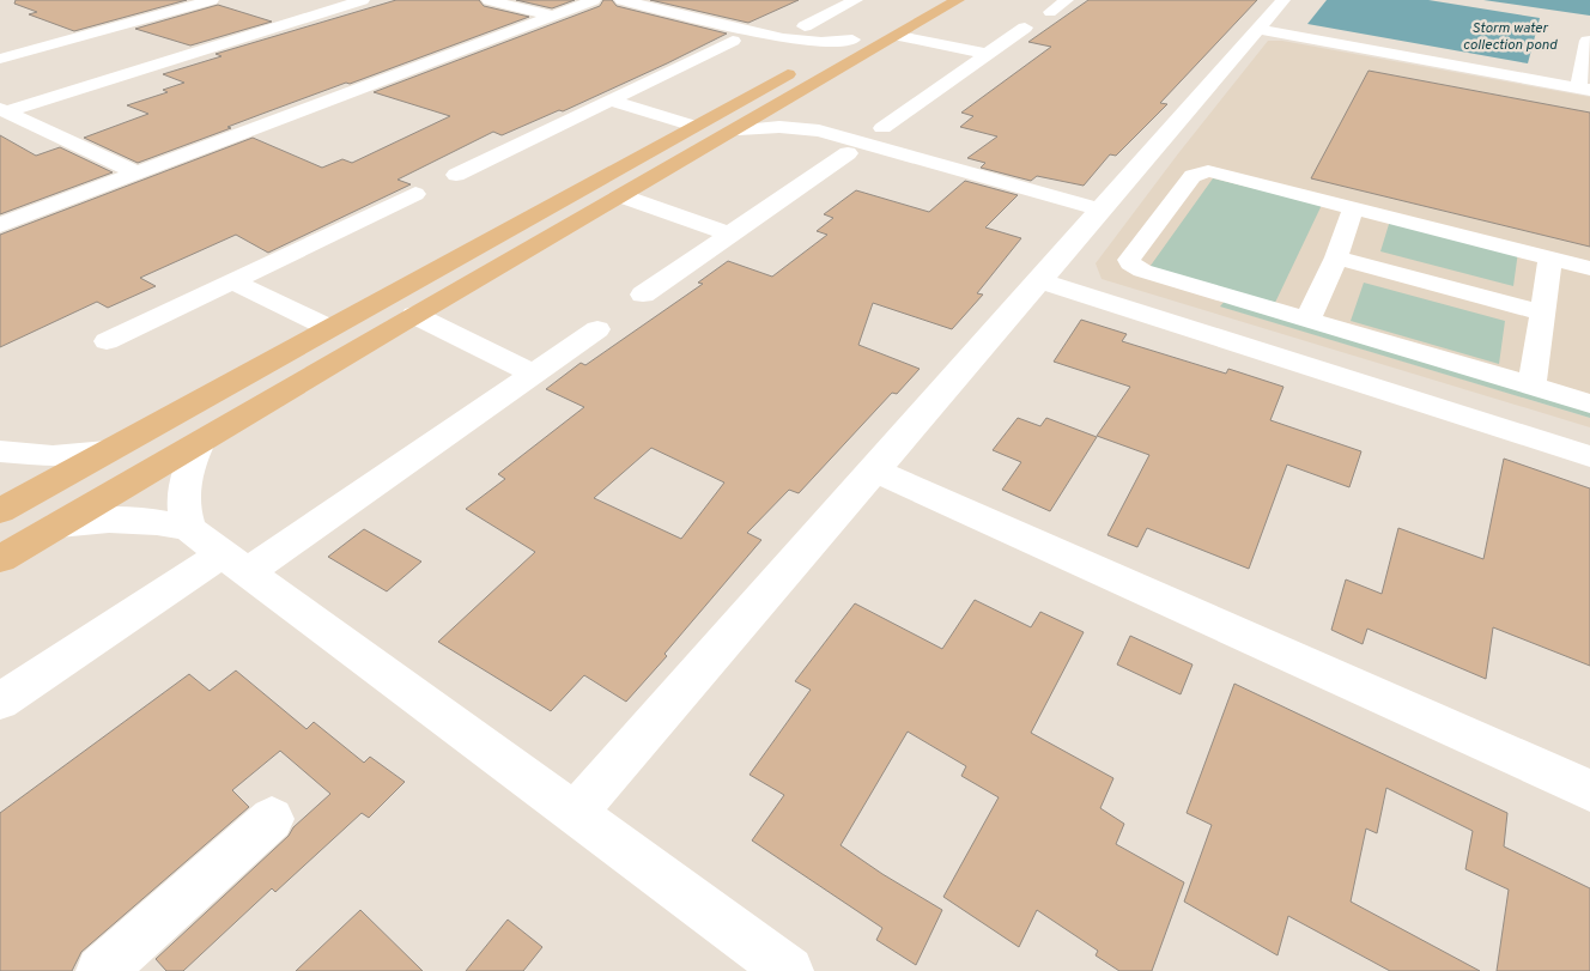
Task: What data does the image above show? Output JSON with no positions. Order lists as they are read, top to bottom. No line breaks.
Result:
{"water":["Storm water collection pond"]}
